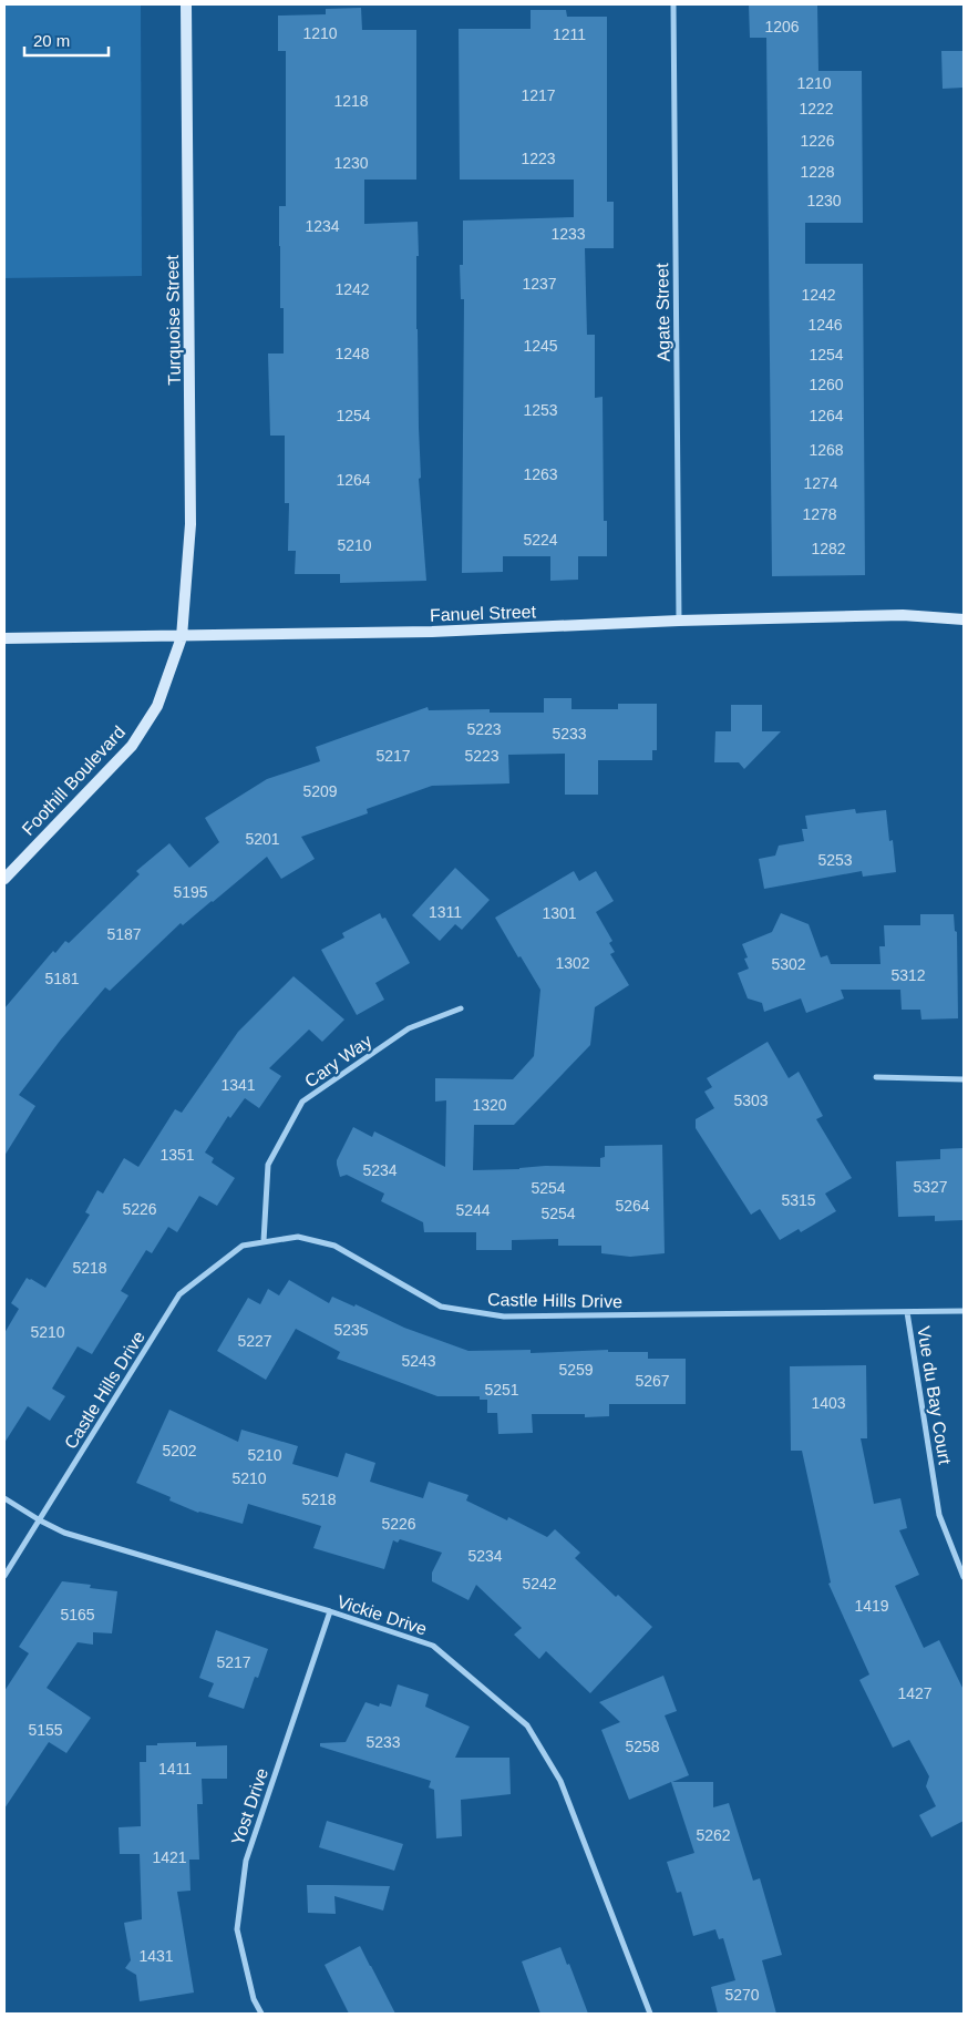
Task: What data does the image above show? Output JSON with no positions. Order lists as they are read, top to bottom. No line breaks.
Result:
{"streets":{"street":["Agate Street","Turquoise Street","Fanuel Street","Foothill Boulevard","Cary Way","Castle Hills Drive","Vue du Bay Court","Vickie Drive","Yost Drive"]},"crossings":[["Agate Street","Fanuel Street"],["Turquoise Street","Fanuel Street"],["Turquoise Street","Foothill Boulevard"],["Fanuel Street","Foothill Boulevard"],["Cary Way","Castle Hills Drive"],["Castle Hills Drive","Vue du Bay Court"],["Castle Hills Drive","Vickie Drive"],["Vickie Drive","Yost Drive"]],"house_numbers":["1206","1210","1211","1210","1217","1218","1222","1226","1223","1230","1228","1230","1234","1233","1237","1242","1242","1246","1245","1248","1254","1260","1253","1254","1264","1268","1263","1264","1274","1278","5224","5210","1282","5223","5233","5217","5223","5209","5201","5253","5195","1311","1301","5187","1302","5302","5312","5181","1341","5303","1320","1351","5234","5327","5254","5315","5264","5226","5244","5254","5218","5235","5210","5227","5243","5259","5267","5251","1403","5202","5210","5210","5218","5226","5234","5242","1419","5165","5217","1427","5155","5233","5258","1411","5262","1421","1431","5270"],"scale_bar":"20 m"}
